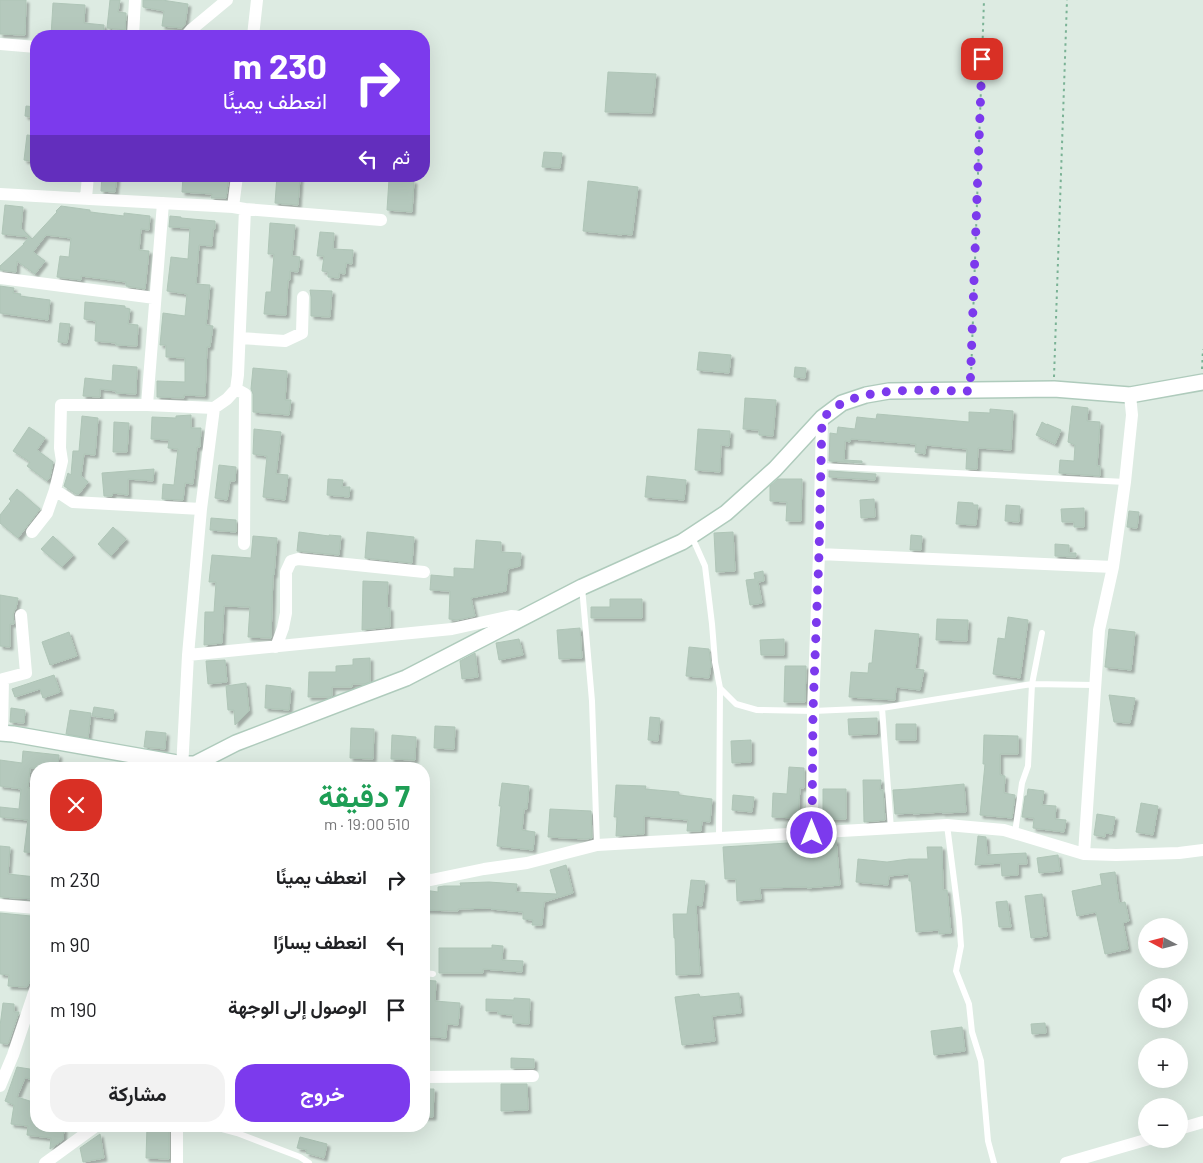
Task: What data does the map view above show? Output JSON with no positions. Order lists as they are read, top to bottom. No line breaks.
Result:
{"north":"left","page":{"turn":["230 m","انعطف يمينًا"],"then":"ثم","heading":["7 دقيقة","510 m · 19:00"],"list":[{"name":"انعطف يمينًا","value":"230 m"},{"name":"انعطف يسارًا","value":"90 m"},{"name":"الوصول إلى الوجهة","value":"190 m"}],"map_buttons":["+","−"],"buttons":["خروج","مشاركة"]}}
